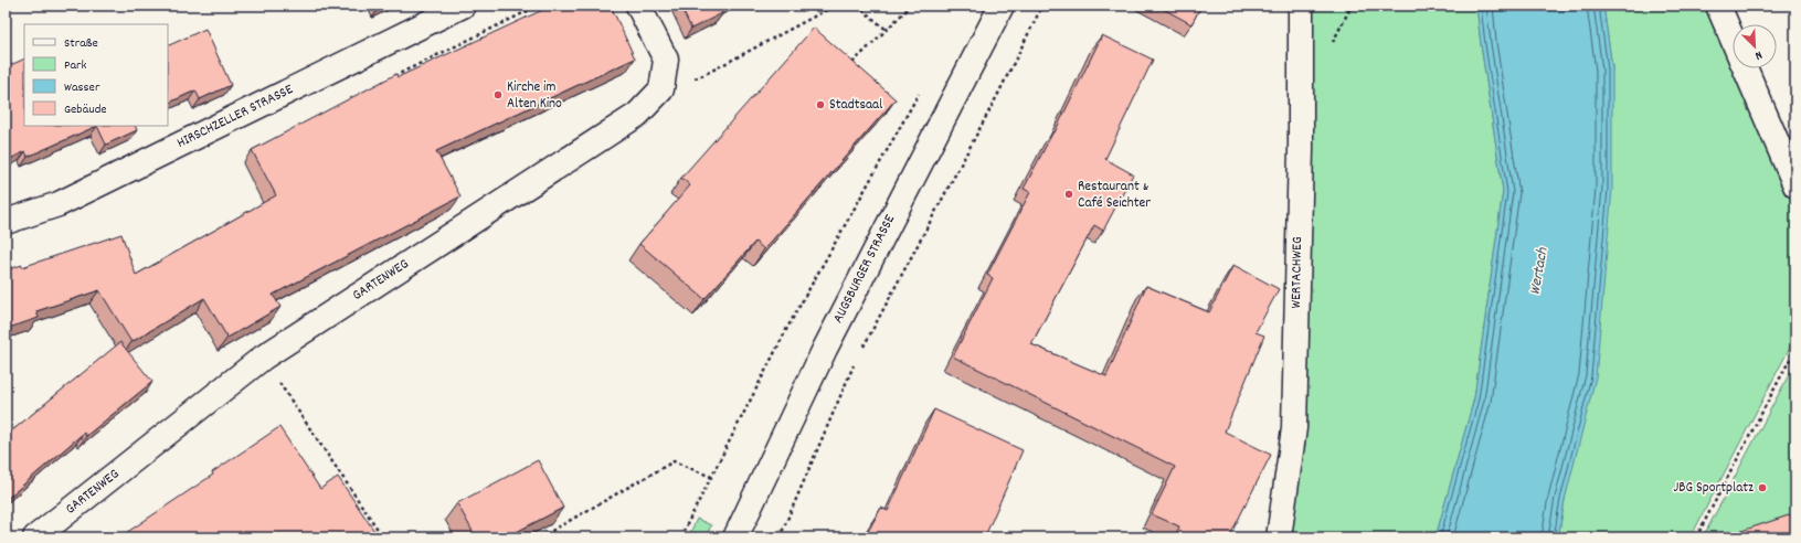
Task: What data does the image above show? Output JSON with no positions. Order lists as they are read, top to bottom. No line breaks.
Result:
{"streets":{"street":["HIRSCHZELLER STRASSE","AUGSBURGER STRASSE","WERTACHWEG","GARTENWEG"]},"water":["Wertach"],"places":["Kirche im Alten Kino","Stadtsaal","Restaurant & Café Seichter","JBG Sportplatz"],"legend":["Straße","Park","Wasser","Gebäude"],"north":"bottom right"}
